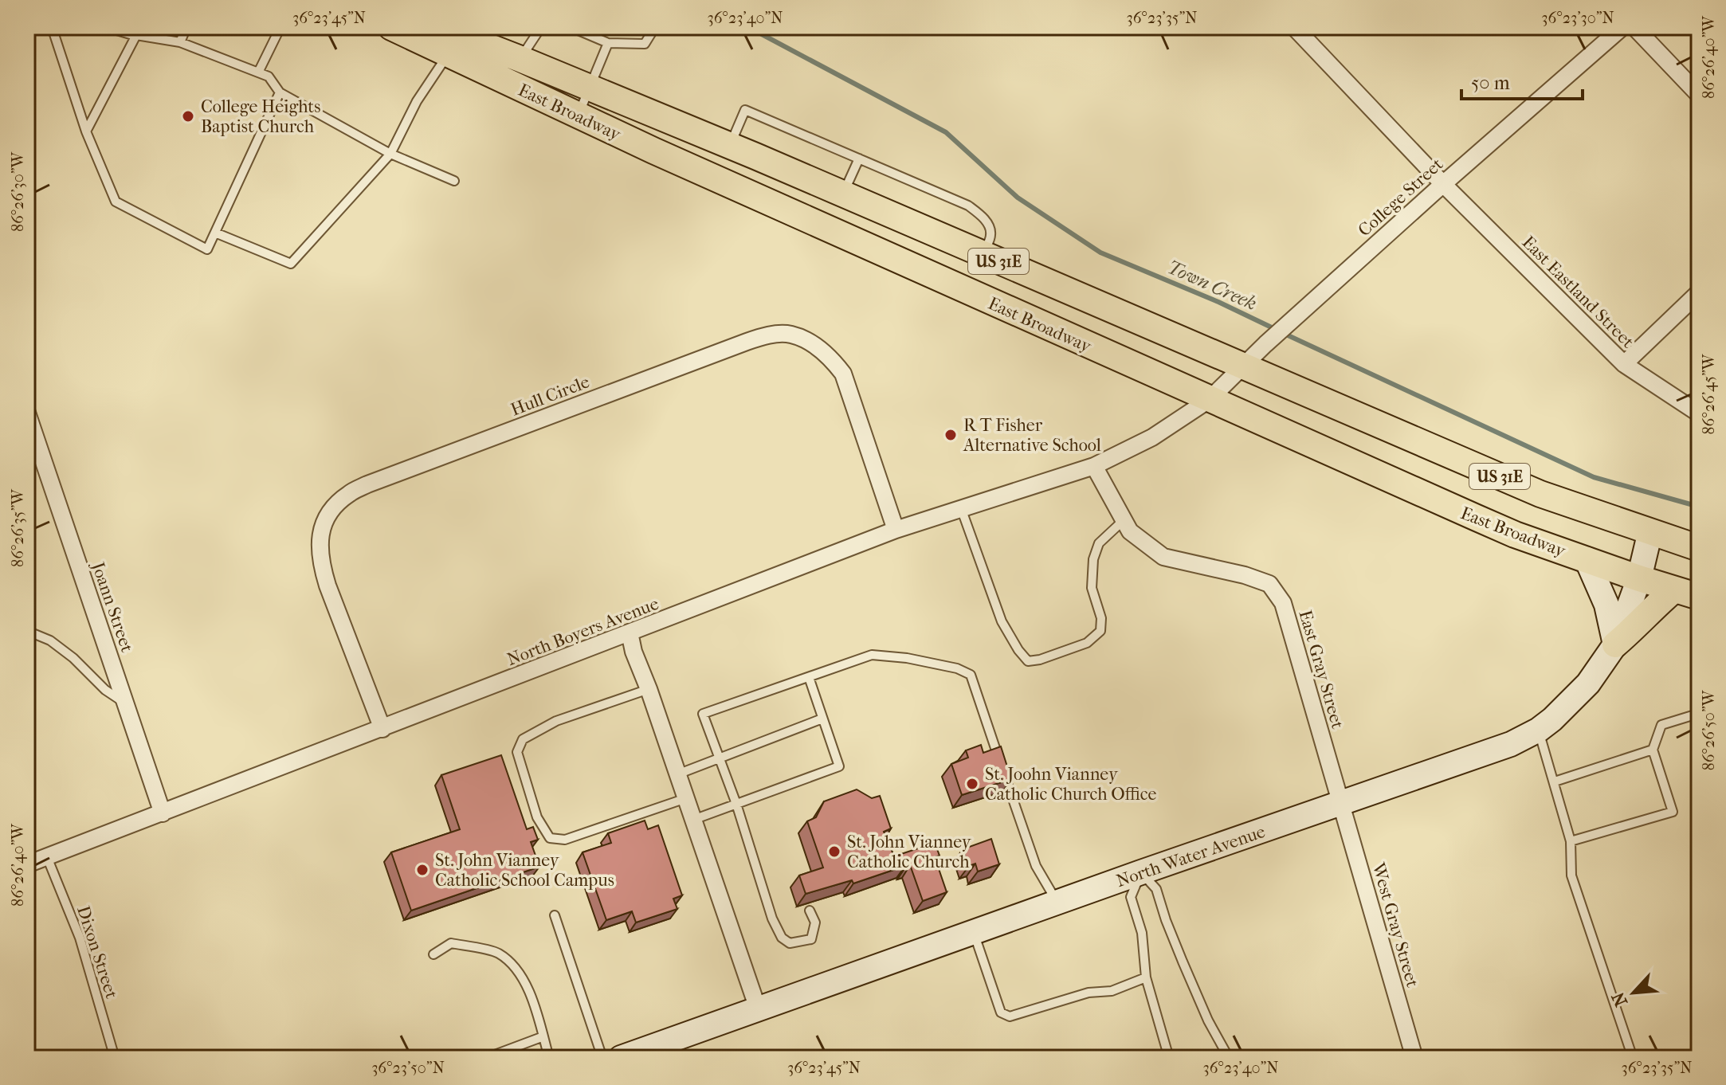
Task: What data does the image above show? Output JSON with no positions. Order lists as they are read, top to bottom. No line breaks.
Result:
{"streets":{"main road":["East Broadway","US 31E","North Water Avenue"],"street":["College Street","East Eastland Street","Hull Circle","Joann Street","North Boyers Avenue","East Gray Street","West Gray Street"],"lane":["Dixon Street"]},"crossings":[["East Broadway","College Street"],["East Broadway","North Water Avenue"],["College Street","East Eastland Street"],["College Street","North Boyers Avenue"],["Hull Circle","North Boyers Avenue"],["Joann Street","North Boyers Avenue"],["North Boyers Avenue","East Gray Street"],["North Boyers Avenue","Dixon Street"],["East Gray Street","North Water Avenue"],["East Gray Street","West Gray Street"],["North Water Avenue","West Gray Street"]],"water":["Town Creek"],"places":["College Heights Baptist Church","R T Fisher Alternative School","St. Joohn Vianney Catholic Church Office","St. John Vianney Catholic Church","St. John Vianney Catholic School Campus"],"scale_bar":"50 m","north":"bottom left","coordinates":["36°23'45\"N","36°23'40\"N","36°23'35\"N","36°23'30\"N","86°26'40\"W","86°26'30\"W","86°26'45\"W","86°26'35\"W","86°26'50\"W","36°23'50\"N"]}
